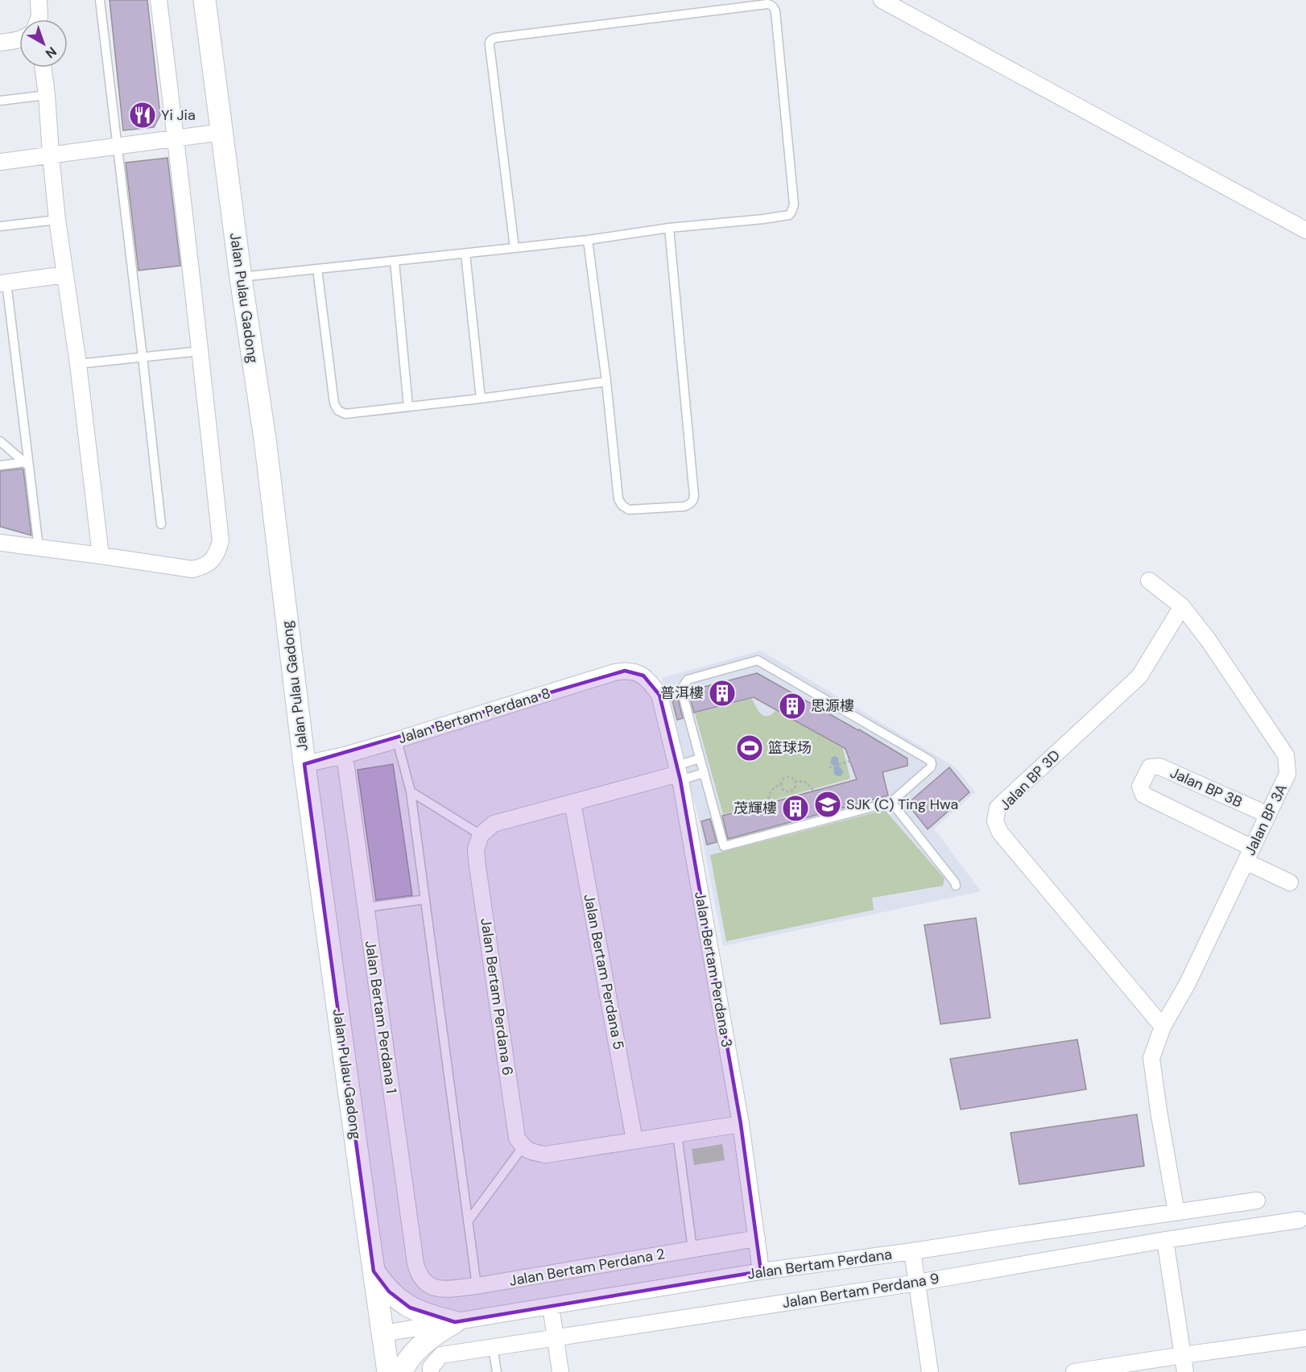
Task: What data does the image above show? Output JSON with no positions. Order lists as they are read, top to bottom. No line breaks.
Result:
{"streets":{"main road":["Jalan Pulau Gadong"],"street":["Jalan Bertam Perdana 8","Jalan BP 3D","Jalan BP 3B","Jalan BP 3A","Jalan Bertam Perdana 3","Jalan Bertam Perdana 5","Jalan Bertam Perdana 6","Jalan Bertam Perdana 1","Jalan Bertam Perdana","Jalan Bertam Perdana 2","Jalan Bertam Perdana 9"]},"crossings":[["Jalan Pulau Gadong","Jalan Bertam Perdana 8"],["Jalan Pulau Gadong","Jalan Bertam Perdana"],["Jalan Bertam Perdana 8","Jalan Bertam Perdana 3"],["Jalan Bertam Perdana 8","Jalan Bertam Perdana 1"],["Jalan BP 3D","Jalan BP 3A"],["Jalan BP 3B","Jalan BP 3A"],["Jalan BP 3A","Jalan Bertam Perdana"],["Jalan Bertam Perdana 3","Jalan Bertam Perdana"],["Jalan Bertam Perdana 3","Jalan Bertam Perdana 2"],["Jalan Bertam Perdana 1","Jalan Bertam Perdana 2"]],"places":{"restaurant":["Yi Jia"],"building":["普洱樓","思源樓","茂輝樓"],"sports":["篮球场"],"school or university":["SJK (C) Ting Hwa"]},"north":"bottom right"}
